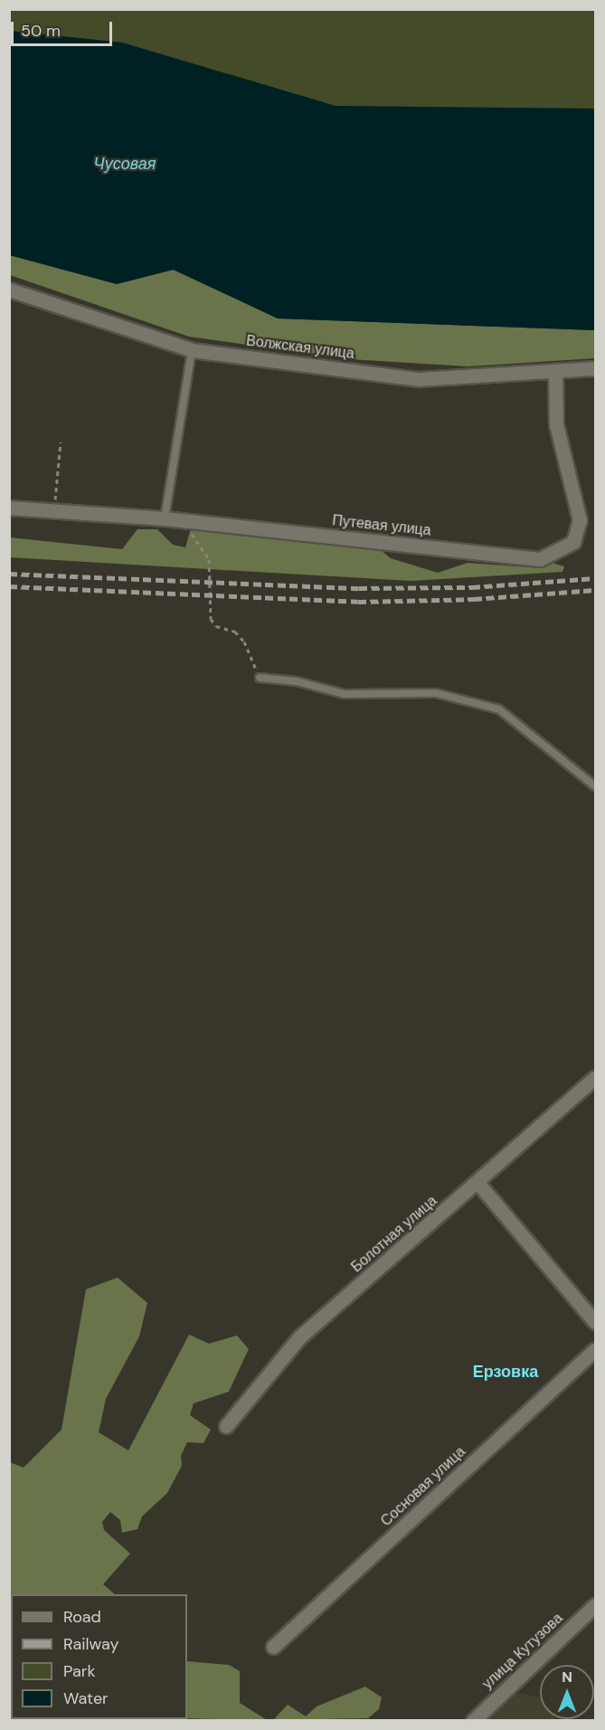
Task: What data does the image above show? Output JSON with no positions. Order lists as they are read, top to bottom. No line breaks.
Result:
{"streets":{"street":["Волжская улица","Путевая улица","Болотная улица","Сосновая улица","улица Кутузова"]},"crossings":[["Волжская улица","Путевая улица"]],"districts":["Ерзовка"],"water":["Чусовая"],"legend":["Road","Railway","Park","Water"],"scale_bar":"50 m","north":"top"}
